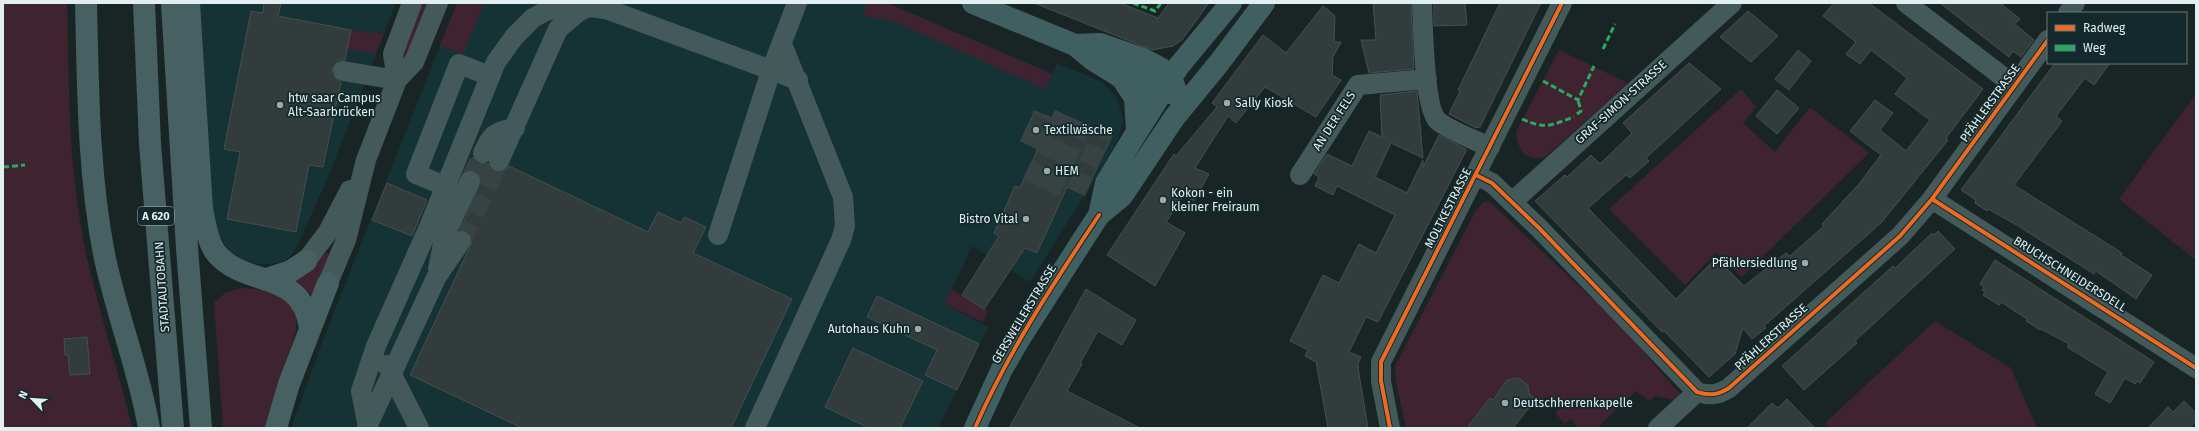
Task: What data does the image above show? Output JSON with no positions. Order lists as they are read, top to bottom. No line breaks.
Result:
{"streets":{"highway":["A 620","STADTAUTOBAHN"],"main road":["GERSWEILERSTRASSE"],"street":["GRAF-SIMON-STRASSE","PFÄHLERSTRASSE","AN DER FELS","MOLTKESTRASSE","BRUCHSCHNEIDERSDELL"]},"crossings":[["PFÄHLERSTRASSE","BRUCHSCHNEIDERSDELL"]],"places":["Sally Kiosk","htw saar Campus Alt-Saarbrücken","Textilwäsche","HEM","Kokon - ein kleiner Freiraum","Bistro Vital","Pfählersiedlung","Autohaus Kuhn","Deutschherrenkapelle"],"legend":["Radweg","Weg"],"north":"top left"}
